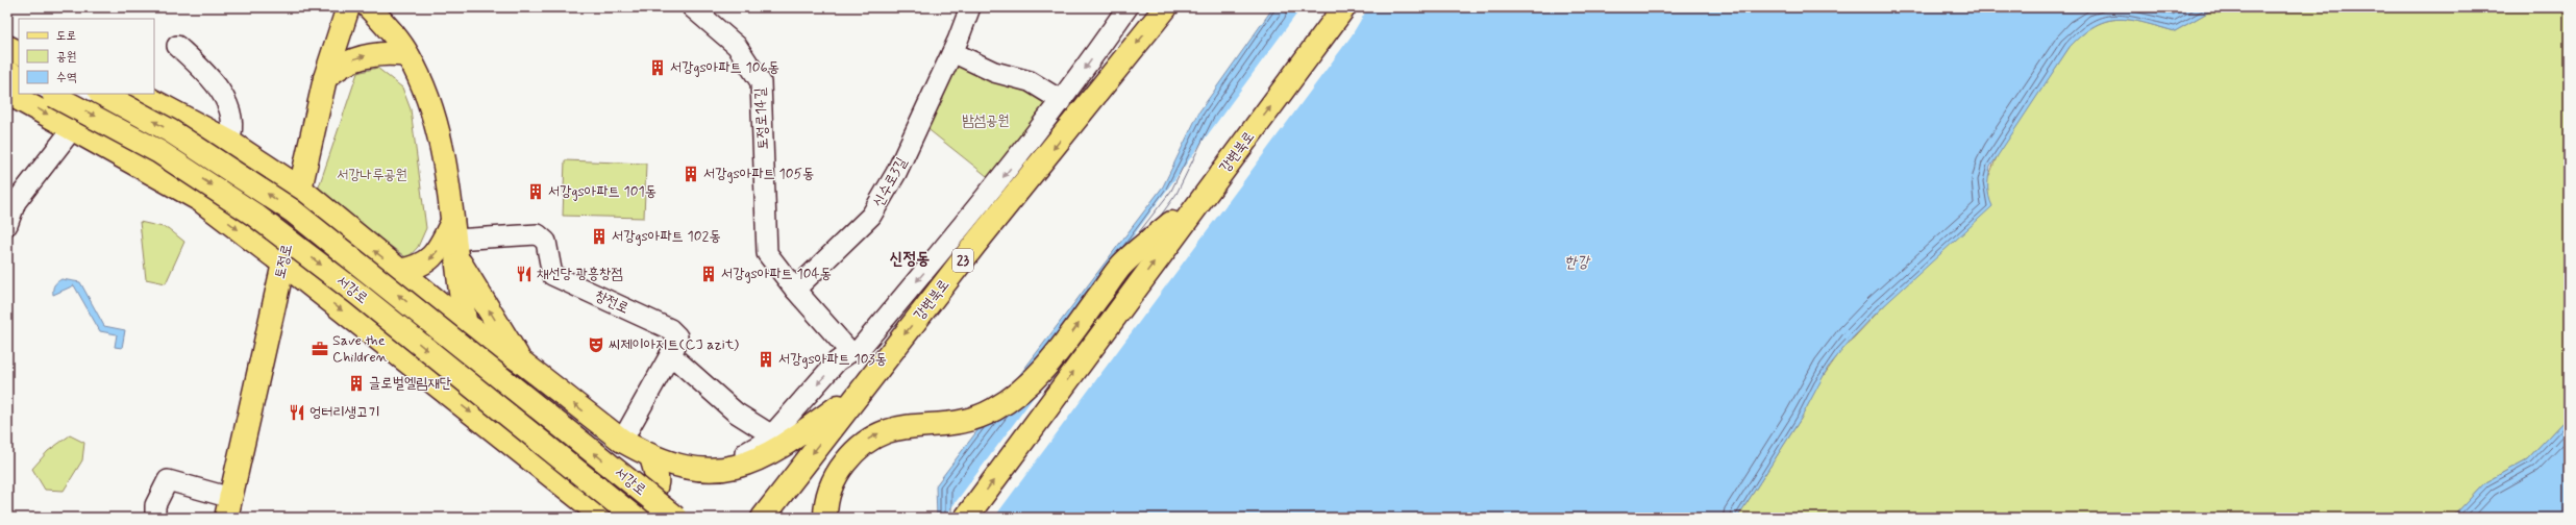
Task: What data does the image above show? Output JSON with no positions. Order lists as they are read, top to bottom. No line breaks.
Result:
{"streets":{"main road":["강변북로","23","토정로","서강로"],"street":["토정로14길","신수로3길","창전로"]},"crossings":[["토정로14길","신수로3길"]],"districts":["신정동"],"water":["한강"],"parks":["밤섬공원","서강나루공원"],"places":{"building":["서강gs아파트 106동","서강gs아파트 105동","서강gs아파트 101동","서강gs아파트 102동","서강gs아파트 104동","서강gs아파트 103동","글로벌엘림재단"],"restaurant":["채선당 광흥창점","엉터리생고기"],"theatre":["씨제이아지트(CJ azit)"],"office":["Save the Children"]},"legend":["도로","공원","수역"]}
